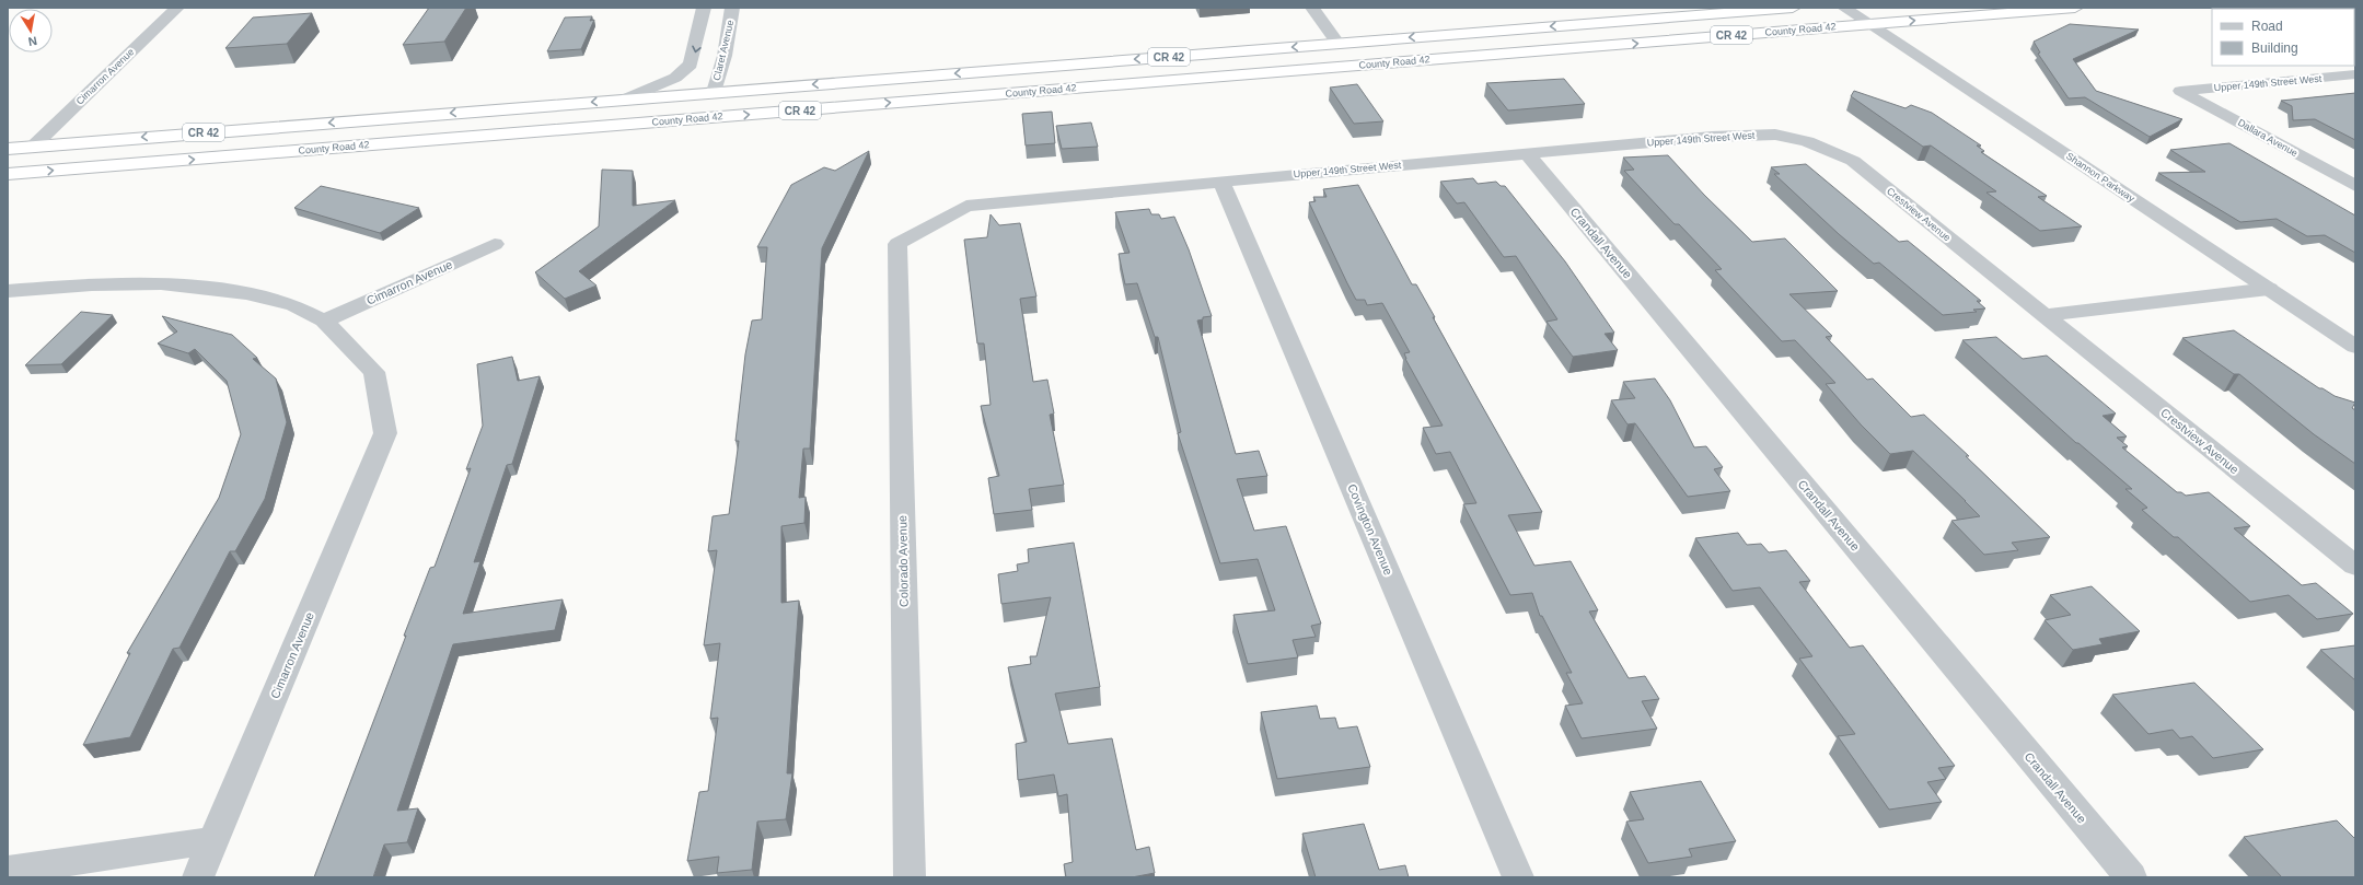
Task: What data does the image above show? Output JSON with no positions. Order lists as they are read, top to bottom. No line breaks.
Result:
{"streets":{"highway":["County Road 42","CR 42"],"street":["Claret Avenue","Cimarron Avenue","Upper 149th Street West","Dallara Avenue","Shannon Parkway","Crestview Avenue","Crandall Avenue","Covington Avenue","Colorado Avenue"]},"crossings":[["County Road 42","Claret Avenue"],["County Road 42","Cimarron Avenue"],["County Road 42","Shannon Parkway"],["Upper 149th Street West","Dallara Avenue"],["Upper 149th Street West","Crestview Avenue"],["Upper 149th Street West","Crandall Avenue"],["Upper 149th Street West","Covington Avenue"],["Upper 149th Street West","Colorado Avenue"]],"legend":["Road","Building"],"north":"bottom"}
